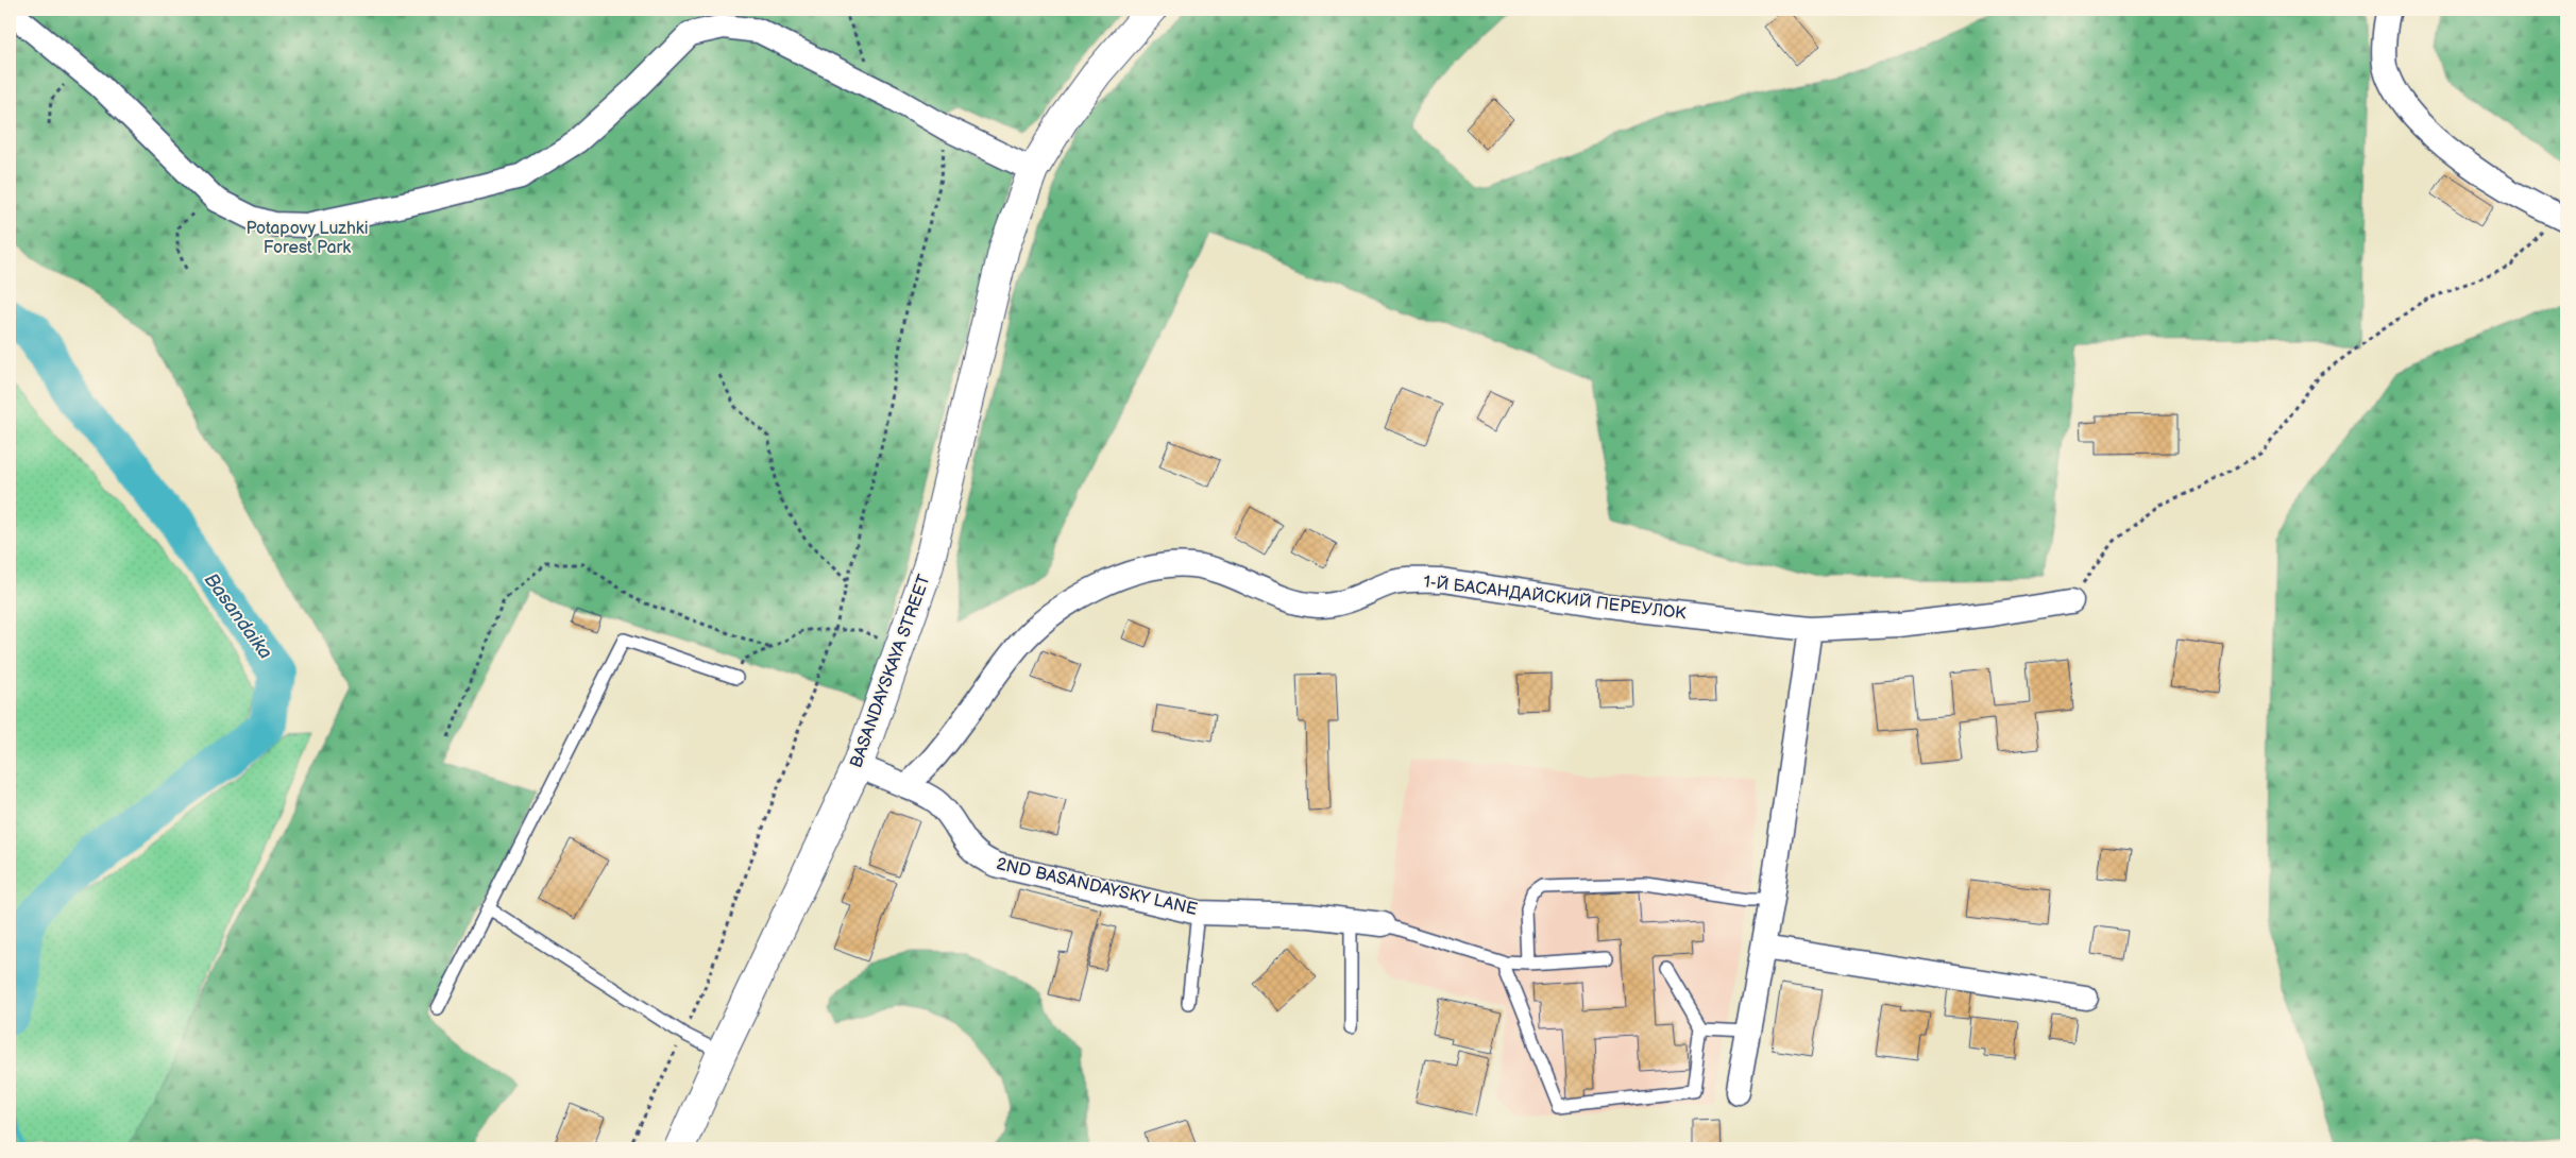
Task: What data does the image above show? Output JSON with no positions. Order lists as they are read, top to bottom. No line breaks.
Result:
{"streets":{"street":["1-Й БАСАНДАЙСКИЙ ПЕРЕУЛОК","BASANDAYSKAYA STREET","2ND BASANDAYSKY LANE"]},"crossings":[["1-Й БАСАНДАЙСКИЙ ПЕРЕУЛОК","2ND BASANDAYSKY LANE"]],"water":["Basandaika"],"parks":["Potapovy Luzhki Forest Park"]}
